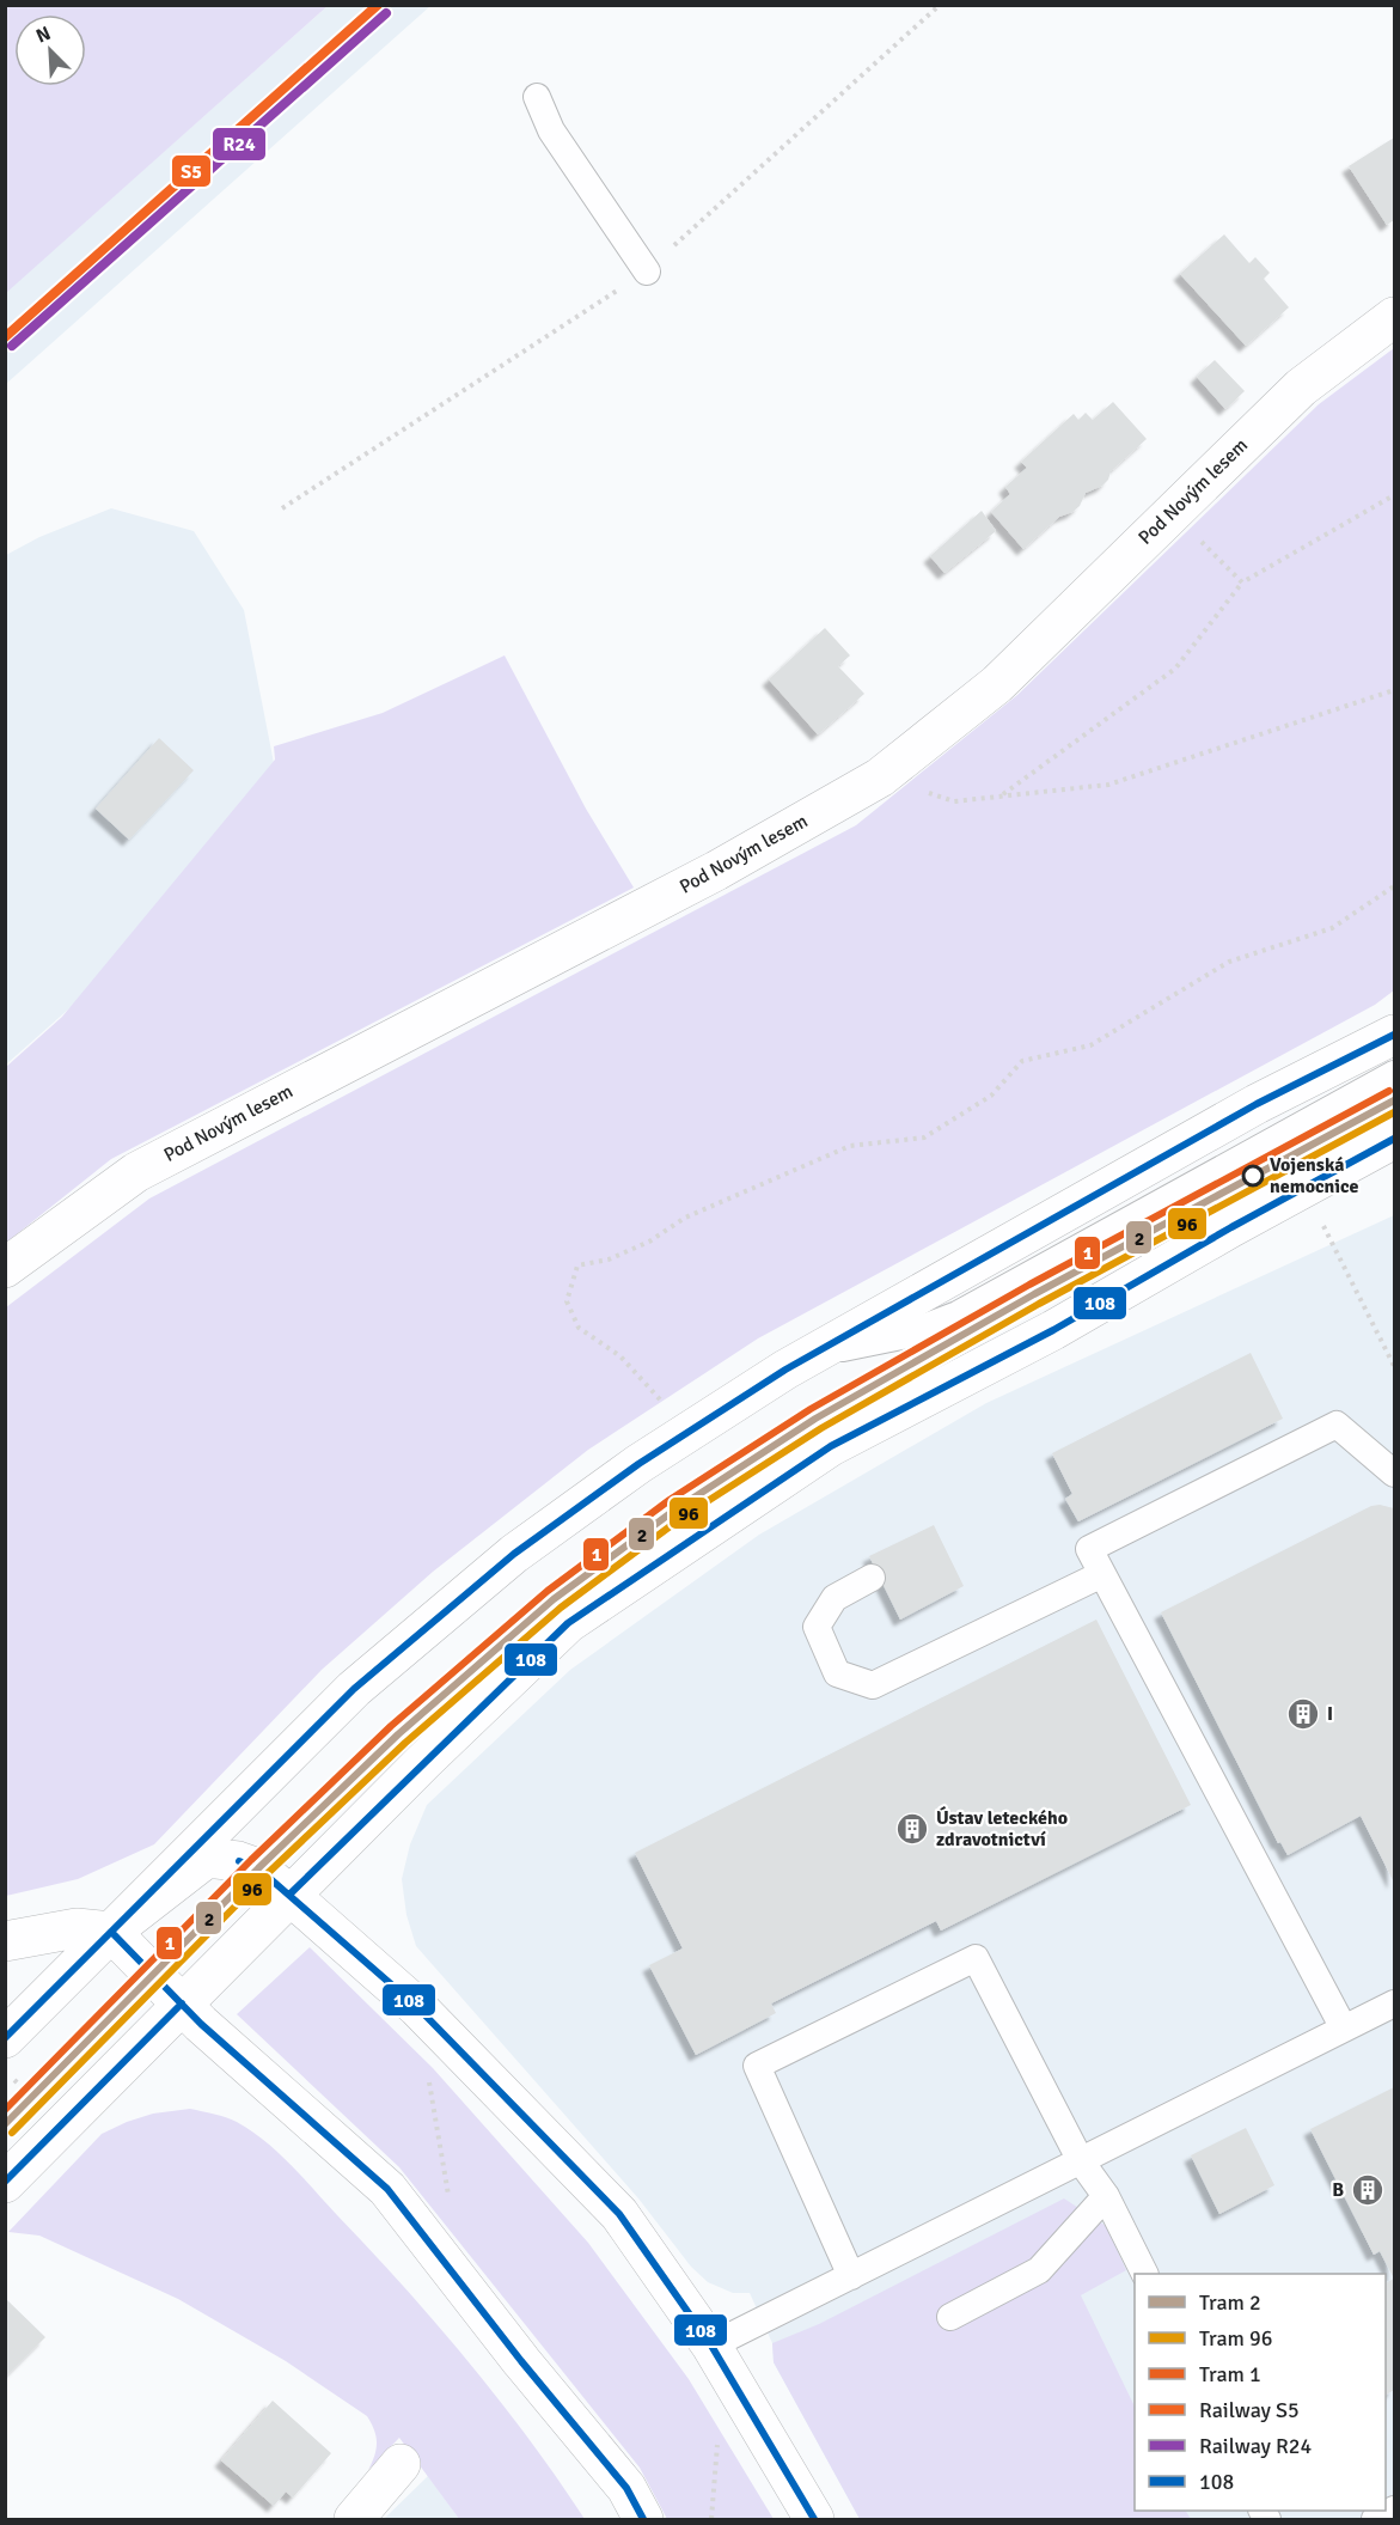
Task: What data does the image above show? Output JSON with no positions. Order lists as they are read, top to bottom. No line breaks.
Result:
{"streets":{"street":["Pod Novým lesem"]},"places":{"other":["Vojenská nemocnice"],"building":["I","Ústav leteckého zdravotnictví","B"]},"lines":["rail line S5","rail line R24","transit line 108","tram line 1","tram line 2","tram line 96"],"legend":["Tram 2","Tram 96","Tram 1","Railway S5","Railway R24","108"],"north":"top left"}
